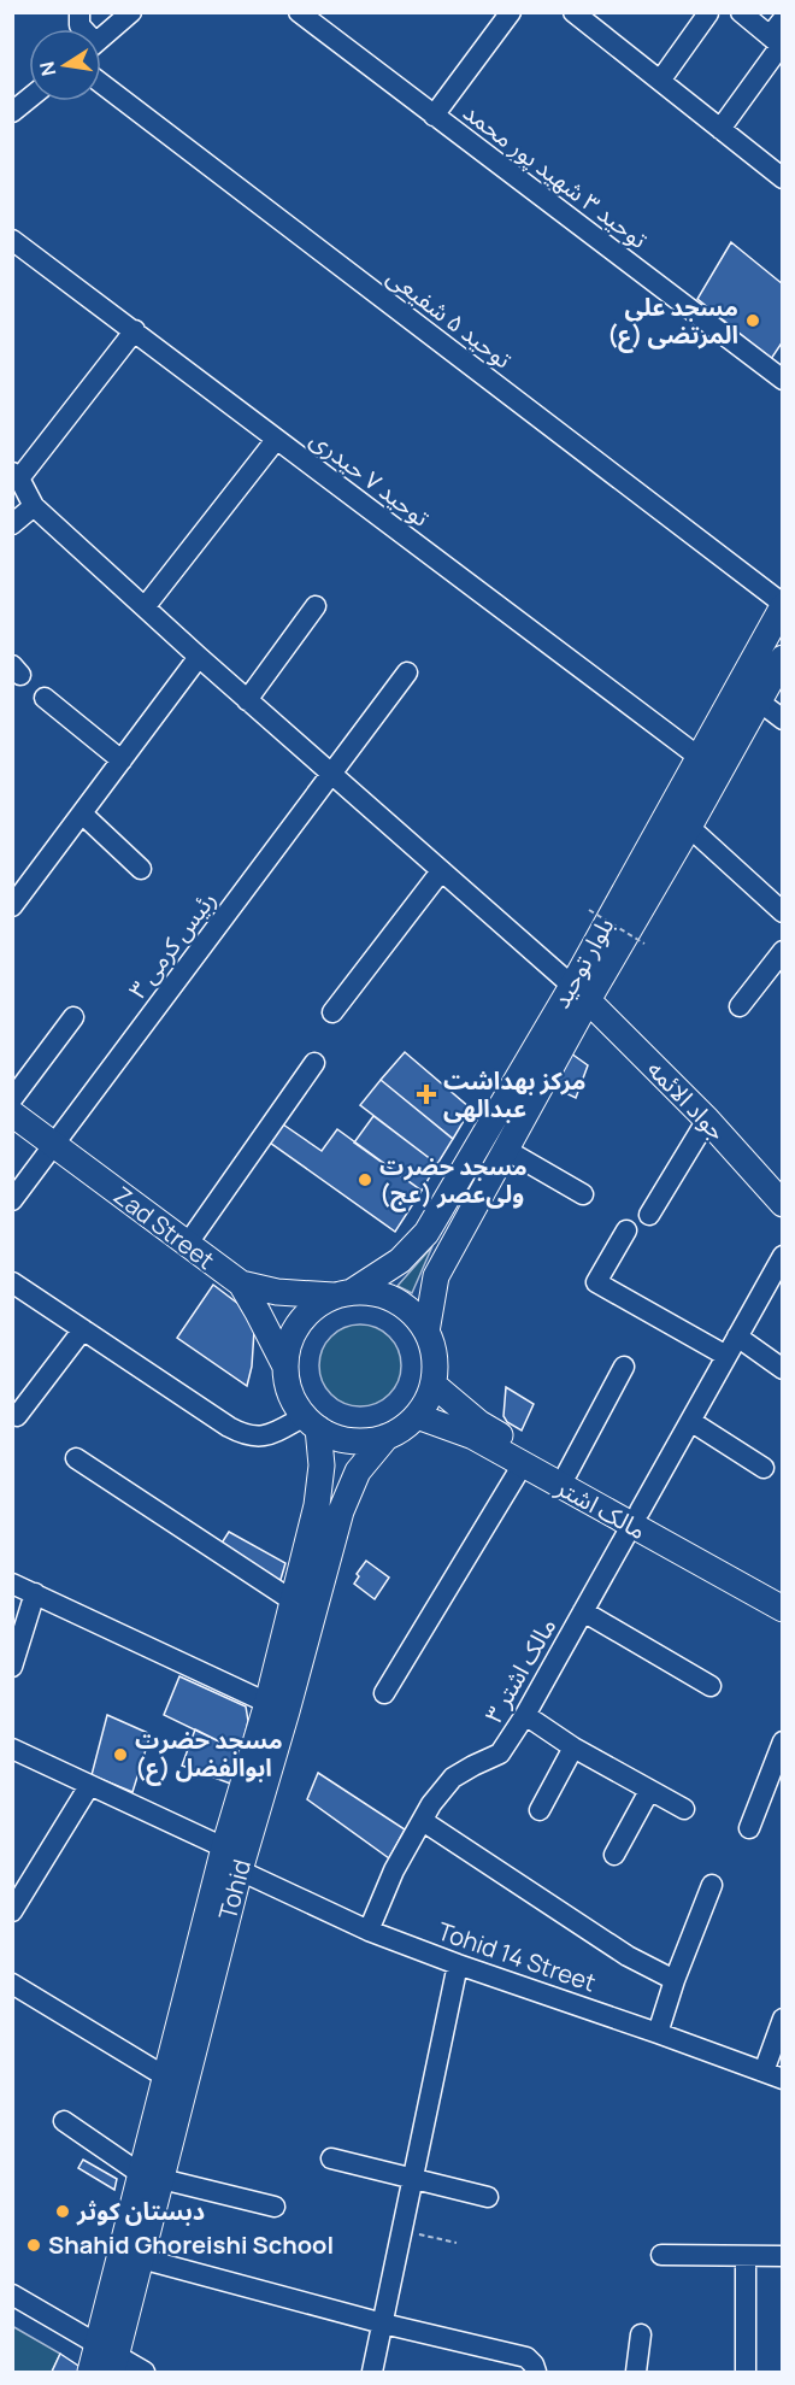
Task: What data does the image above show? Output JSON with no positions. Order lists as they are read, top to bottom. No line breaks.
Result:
{"streets":{"main road":["بلوار توحید","جواد الائمه","Zad Street","مالک اشتر","Tohid"],"street":["توحید ۳ شهيد پور محمد","توحید ۵ شفیعی","توحید ۷ حیدری","رئیس کرمی ۳","مالک اشتر ۳","Tohid 14 Street"]},"crossings":[["توحید ۵ شفیعی","بلوار توحید"],["توحید ۷ حیدری","بلوار توحید"],["رئیس کرمی ۳","Zad Street"],["بلوار توحید","جواد الائمه"],["بلوار توحید","Zad Street"],["بلوار توحید","مالک اشتر"],["بلوار توحید","Tohid"],["Zad Street","مالک اشتر"],["Zad Street","Tohid"],["مالک اشتر","مالک اشتر ۳"],["مالک اشتر","Tohid"],["مالک اشتر ۳","Tohid 14 Street"],["Tohid","Tohid 14 Street"]],"places":{"other":["مسجد علی المرتضی (ع)","مسجد حضرت ولی‌عصر (عج)","مسجد حضرت ابوالفضل (ع)","دبستان کوثر","Shahid Ghoreishi School"],"health":["مرکز بهداشت عبدالهی"]},"north":"left"}
